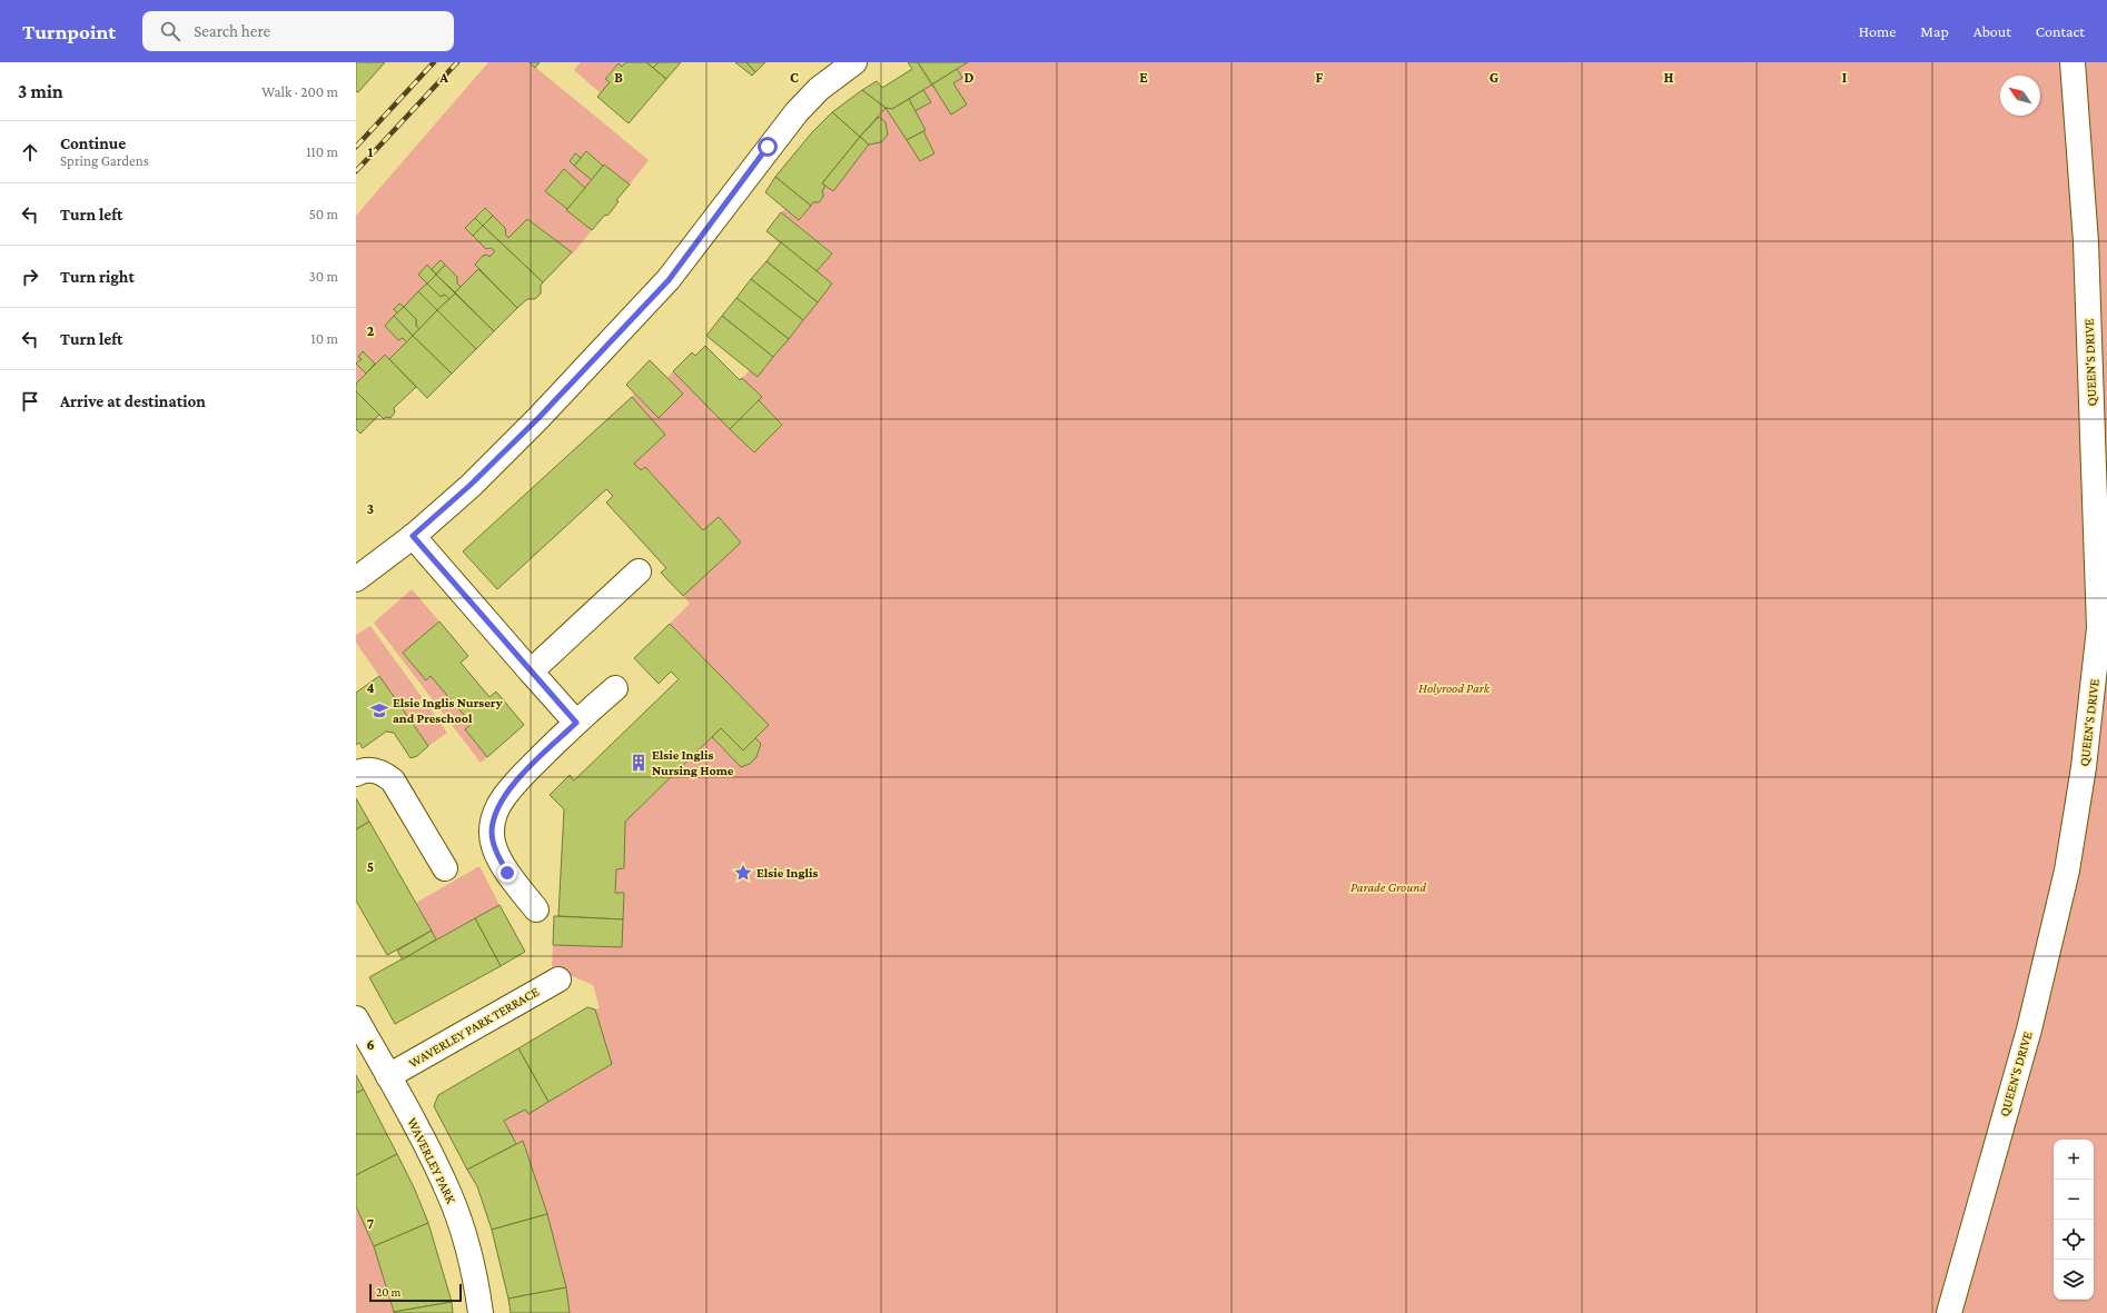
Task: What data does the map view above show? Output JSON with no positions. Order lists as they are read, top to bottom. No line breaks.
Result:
{"streets":{"street":["QUEEN'S DRIVE","WAVERLEY PARK TERRACE","WAVERLEY PARK"]},"crossings":[["WAVERLEY PARK TERRACE","WAVERLEY PARK"]],"parks":["Holyrood Park","Parade Ground"],"places":{"school or university":["Elsie Inglis Nursery and Preschool"],"building":["Elsie Inglis Nursing Home"],"place":["Elsie Inglis"]},"scale_bar":"20 m","north":"top left","page":{"header":"Turnpoint","search":"Search here","nav":["Home","Map","About","Contact"],"heading":["3 min","Walk · 200 m"],"list":[["Continue","Spring Gardens","110 m"],["Turn left","50 m"],["Turn right","30 m"],["Turn left","10 m"],"Arrive at destination"],"map_buttons":["+","−"],"scale":"20 m"},"grid":{"columns":["A","B","C","D","E","F","G","H","I"],"rows":["1","2","3","4","5","6","7"]}}
